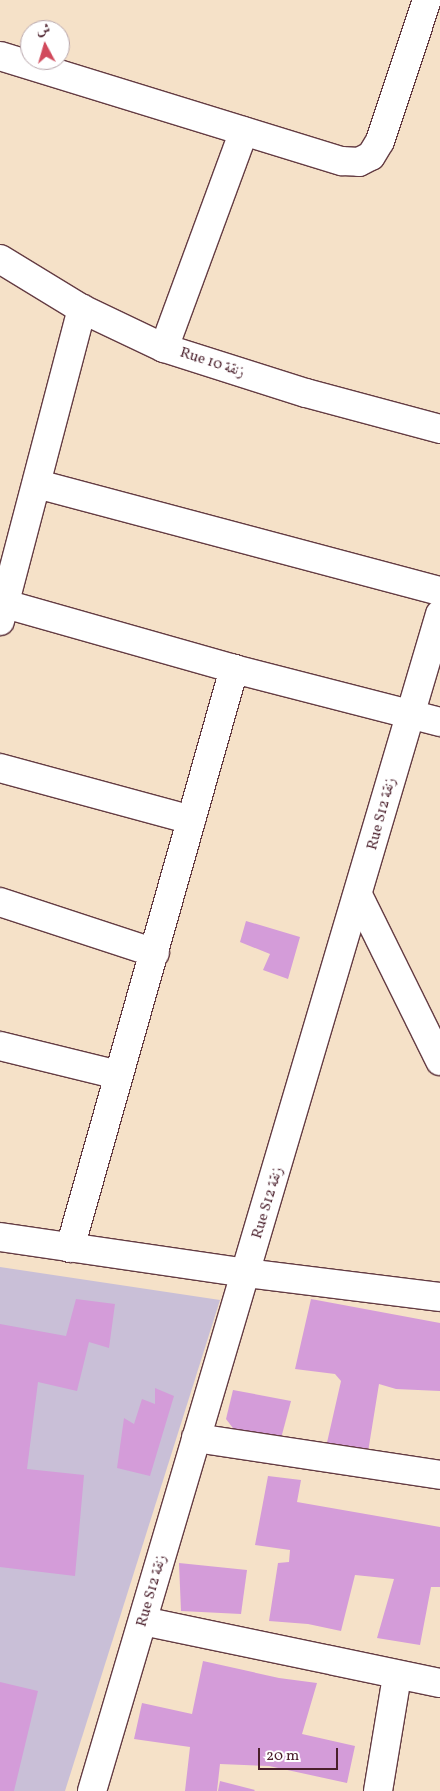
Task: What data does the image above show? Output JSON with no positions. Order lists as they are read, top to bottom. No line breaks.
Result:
{"streets":{"street":["Rue 10 زنقة","Rue S12 زنقة"]},"scale_bar":"20 m","north":"top"}
